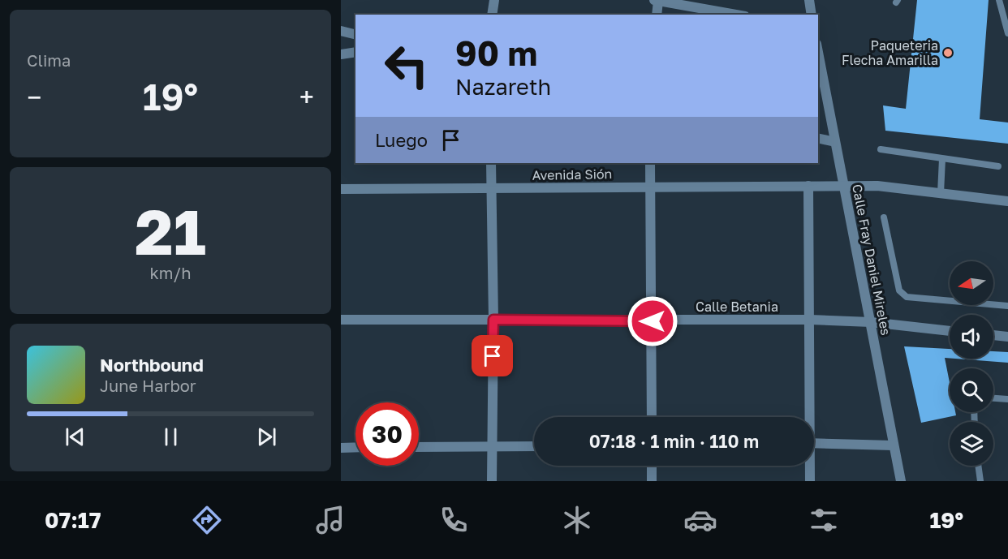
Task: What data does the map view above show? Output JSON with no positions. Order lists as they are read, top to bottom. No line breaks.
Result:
{"streets":{"street":["Avenida Sión","Calle Fray Daniel Mireles","Calle Betania"]},"crossings":[["Avenida Sión","Calle Fray Daniel Mireles"],["Calle Fray Daniel Mireles","Calle Betania"]],"places":["Paqueteria Flecha Amarilla"],"north":"left","page":{"tile":["Clima",["21","km/h"]],"turn":["90 m","Nazareth"],"heat":["−","19°","+"],"then":"Luego","song":["Northbound","June Harbor"],"limit":"30","trip":"07:18 · 1 min · 110 m","tabs":["07:17","19°"]}}
